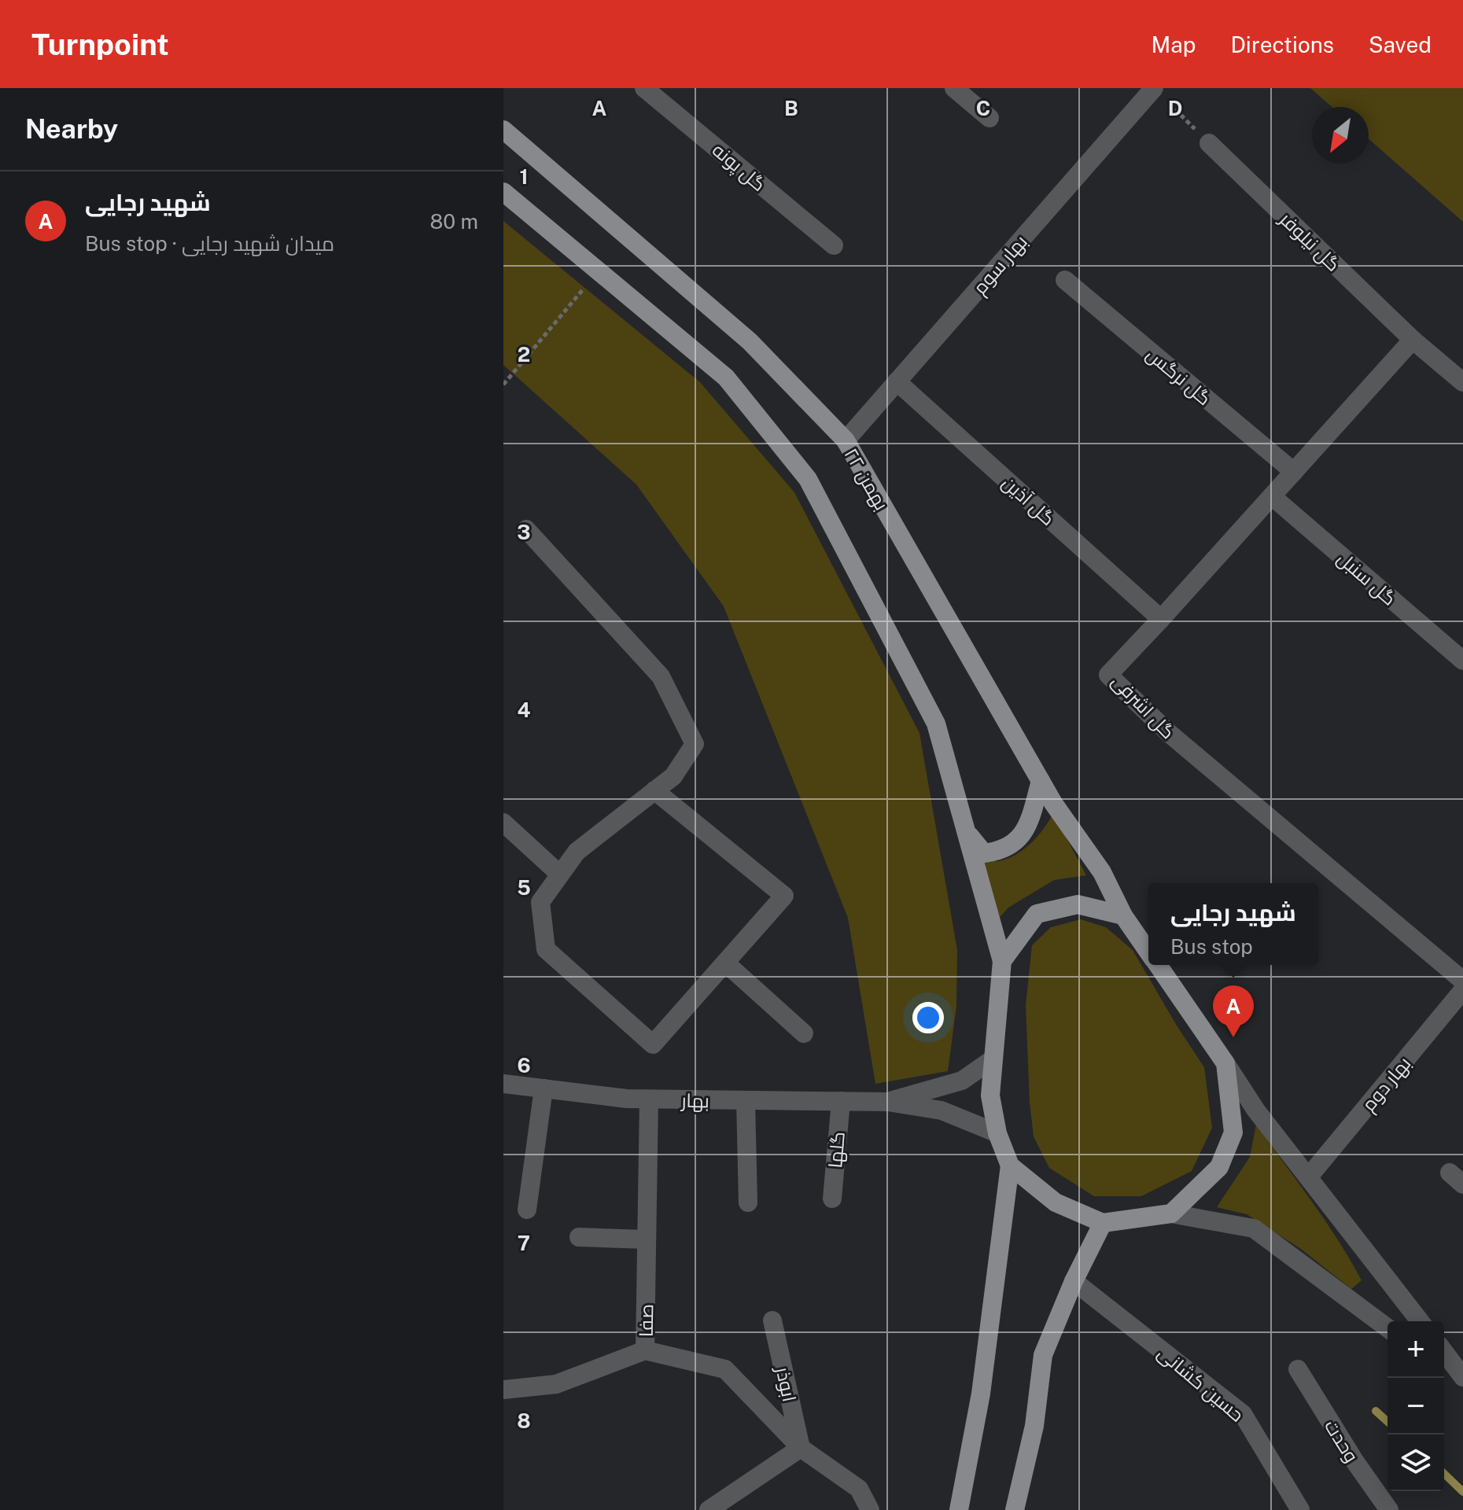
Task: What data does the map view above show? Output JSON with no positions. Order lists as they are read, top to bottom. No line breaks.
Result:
{"streets":{"main road":["۲۲ بهمن"],"street":["گل پونه","گل نیلوفر","بهار سوم","گل نرگس","گل آذین","گل سنبل","گل اشرفی","بهار دوم","بهار","گلها","صفا","حسین کشانی","ابوذر","وحدت"]},"crossings":[["گل نیلوفر","گل اشرفی"],["بهار سوم","۲۲ بهمن"],["بهار سوم","گل آذین"],["گل نرگس","گل اشرفی"],["گل آذین","گل اشرفی"],["گل سنبل","گل اشرفی"],["بهار","گلها"],["بهار","صفا"],["صفا","ابوذر"]],"north":"bottom left","page":{"header":"Turnpoint","nav":["Map","Directions","Saved"],"heading":"Nearby","list":[{"mark":"A","name":"شهید رجایی","note":"Bus stop · میدان شهید رجایی","value":"80 m"}],"popup":["شهید رجایی","Bus stop"],"pins":"A","map_buttons":["+","−"]},"grid":{"columns":["A","B","C","D"],"rows":["1","2","3","4","5","6","7","8"]}}
